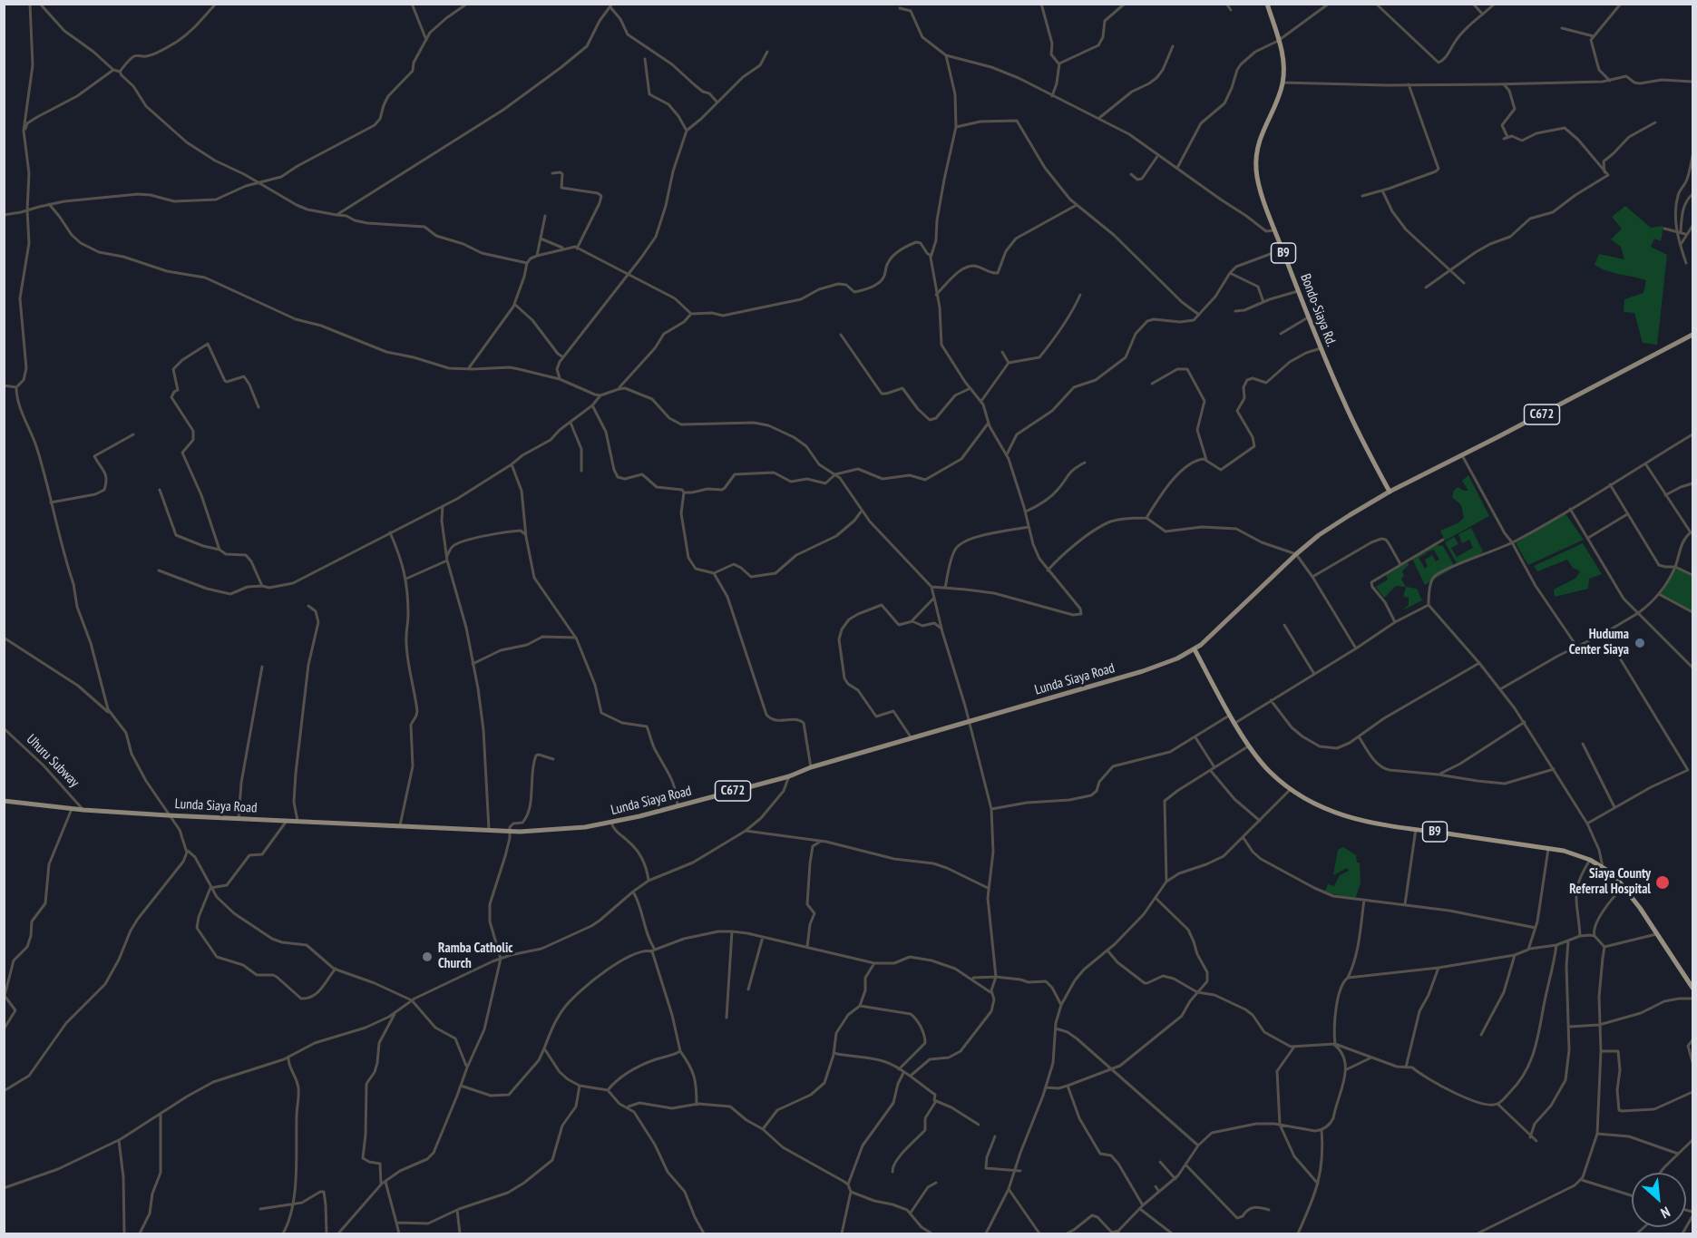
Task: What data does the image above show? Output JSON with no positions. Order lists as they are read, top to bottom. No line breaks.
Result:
{"streets":{"highway":["B9","Bondo-Siaya Rd."],"main road":["C672","Lunda Siaya Road"],"street":["Uhuru Subway"]},"crossings":[["B9","Lunda Siaya Road"],["Bondo-Siaya Rd.","C672"],["Bondo-Siaya Rd.","Lunda Siaya Road"],["C672","Lunda Siaya Road"],["Lunda Siaya Road","Uhuru Subway"]],"places":["Huduma Center Siaya","Siaya County Referral Hospital","Ramba Catholic Church"],"north":"bottom right"}
